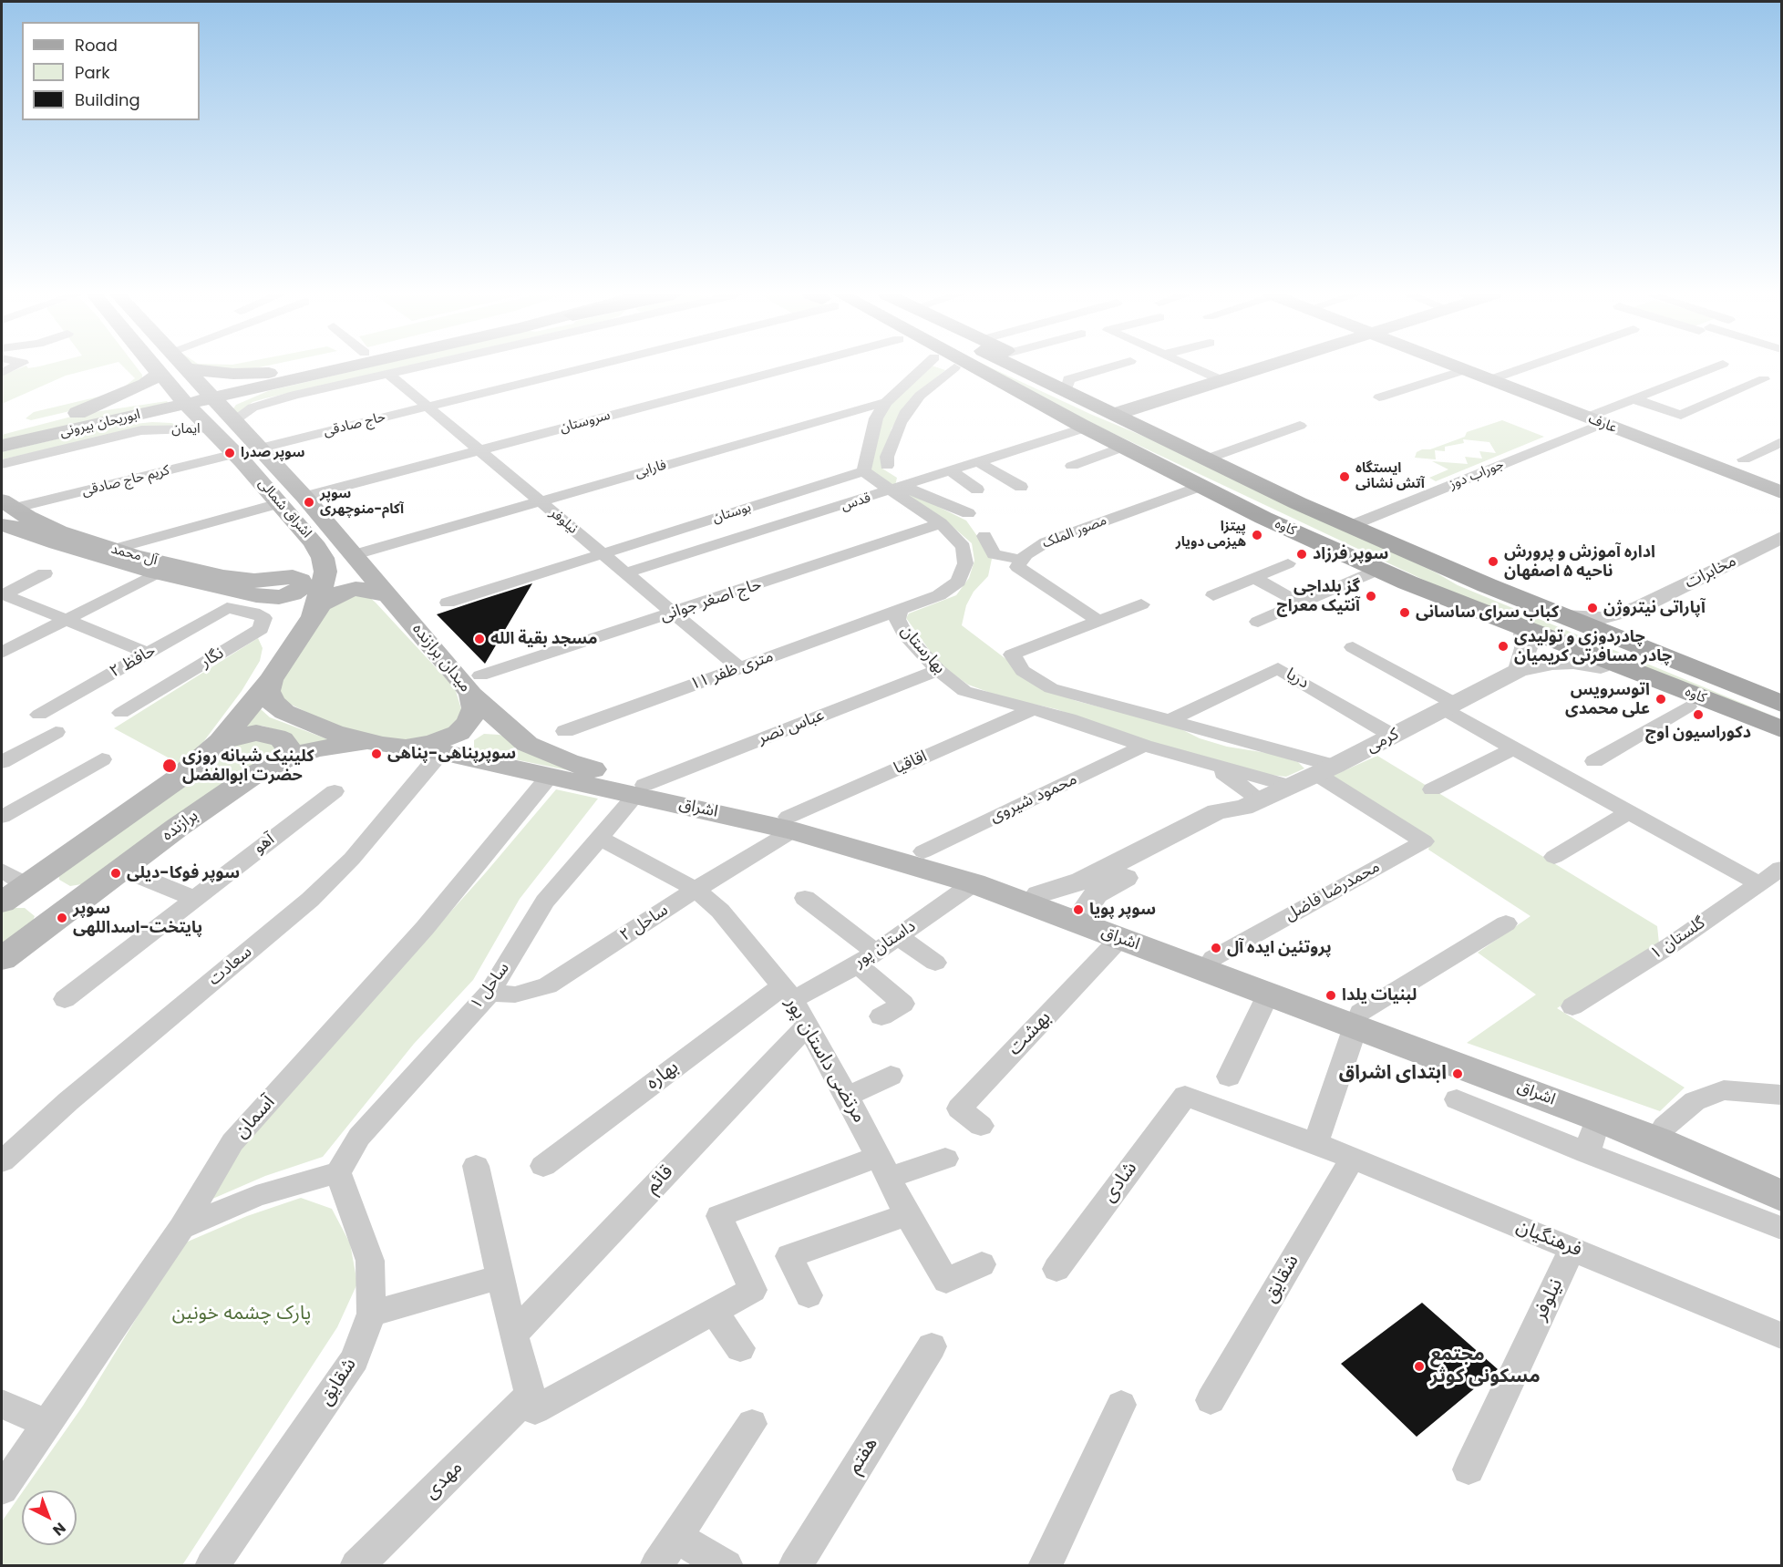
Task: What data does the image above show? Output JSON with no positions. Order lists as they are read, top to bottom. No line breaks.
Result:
{"streets":{"main road":["ابوریحان بیرونی","عارف","اشراق شمالی","کاوه","آل محمد","میدان برازنده","اشراق","برازنده"],"street":["سروستان","حاج صادقی","ایمان","فارابی","جوراب دوز","کریم حاج صادقی","قدس","بوستان","نیلوفر","مصور الملک","مخابرات","حاج اصغر جوانی","بهارستان","نگار","حافظ ۲","۱۱ متری ظفر","دریا","عباس نصر","کرمی","اقاقیا","محمود شیروی","آهو","محمدرضا فاضل","ساحل ۲","گلستان ۱","داستان پور","سعادت","ساحل ۱","بهشت","مرتضی داستان پور","بهاره","آسمان","قائم","شادی","فرهنگیان","شقایق","هفتم","مهدی"]},"crossings":[["سروستان","اشراق شمالی"],["سروستان","نیلوفر"],["ابوریحان بیرونی","اشراق شمالی"],["عارف","جوراب دوز"],["حاج صادقی","اشراق شمالی"],["حاج صادقی","نیلوفر"],["ایمان","اشراق شمالی"],["فارابی","اشراق شمالی"],["فارابی","نیلوفر"],["جوراب دوز","کاوه"],["کریم حاج صادقی","اشراق شمالی"],["کریم حاج صادقی","آل محمد"],["قدس","نیلوفر"],["قدس","کاوه"],["قدس","بهارستان"],["اشراق شمالی","حاج اصغر جوانی"],["اشراق شمالی","میدان برازنده"],["اشراق شمالی","اشراق"],["اشراق شمالی","برازنده"],["بوستان","نیلوفر"],["بوستان","بهارستان"],["نیلوفر","حاج اصغر جوانی"],["نیلوفر","۱۱ متری ظفر"],["نیلوفر","فرهنگیان"],["کاوه","مصور الملک"],["کاوه","مخابرات"],["کاوه","کرمی"],["حاج اصغر جوانی","بهارستان"],["حاج اصغر جوانی","میدان برازنده"],["حاج اصغر جوانی","اشراق"],["حاج اصغر جوانی","برازنده"],["بهارستان","۱۱ متری ظفر"],["بهارستان","عباس نصر"],["بهارستان","کرمی"],["بهارستان","اقاقیا"],["بهارستان","محمود شیروی"],["نگار","حافظ ۲"],["میدان برازنده","اشراق"],["میدان برازنده","برازنده"],["دریا","کرمی"],["عباس نصر","اشراق"],["عباس نصر","ساحل ۱"],["کرمی","اشراق"],["کرمی","محمدرضا فاضل"],["اقاقیا","اشراق"],["اقاقیا","ساحل ۲"],["محمود شیروی","اشراق"],["اشراق","برازنده"],["اشراق","محمدرضا فاضل"],["اشراق","ساحل ۲"],["اشراق","داستان پور"],["اشراق","سعادت"],["اشراق","ساحل ۱"],["اشراق","بهشت"],["اشراق","آسمان"],["ساحل ۲","ساحل ۱"],["ساحل ۲","مرتضی داستان پور"],["داستان پور","مرتضی داستان پور"],["داستان پور","بهاره"],["ساحل ۱","مرتضی داستان پور"],["ساحل ۱","شقایق"],["مرتضی داستان پور","بهاره"],["مرتضی داستان پور","قائم"],["شادی","فرهنگیان"],["فرهنگیان","شقایق"]],"parks":["پارک چشمه خونین"],"places":["سوپر صدرا","ایستگاه آتش نشانی","سوپر آکام-منوچهری","پیتزا هیزمی دویار","سوپر فرزاد","اداره آموزش و پرورش ناحیه ۵ اصفهان","گز بلداجی آنتیک معراج","آپاراتی نیتروژن","کباب سرای ساسانی","مسجد بقیة الله","چادردوزی و تولیدی چادر مسافرتی کریمیان","اتوسرویس علی محمدی","دکوراسیون اوج","سوپرپناهی-پناهی","کلینیک شبانه روزی حضرت ابوالفضل","سوپر فوکا-دیلی","سوپر پویا","سوپر پایتخت-اسداللهی","پروتئین ایده آل","لبنیات یلدا","ابتدای اشراق","مجتمع مسکونی کوثر"],"legend":["Road","Park","Building"],"north":"bottom right"}
